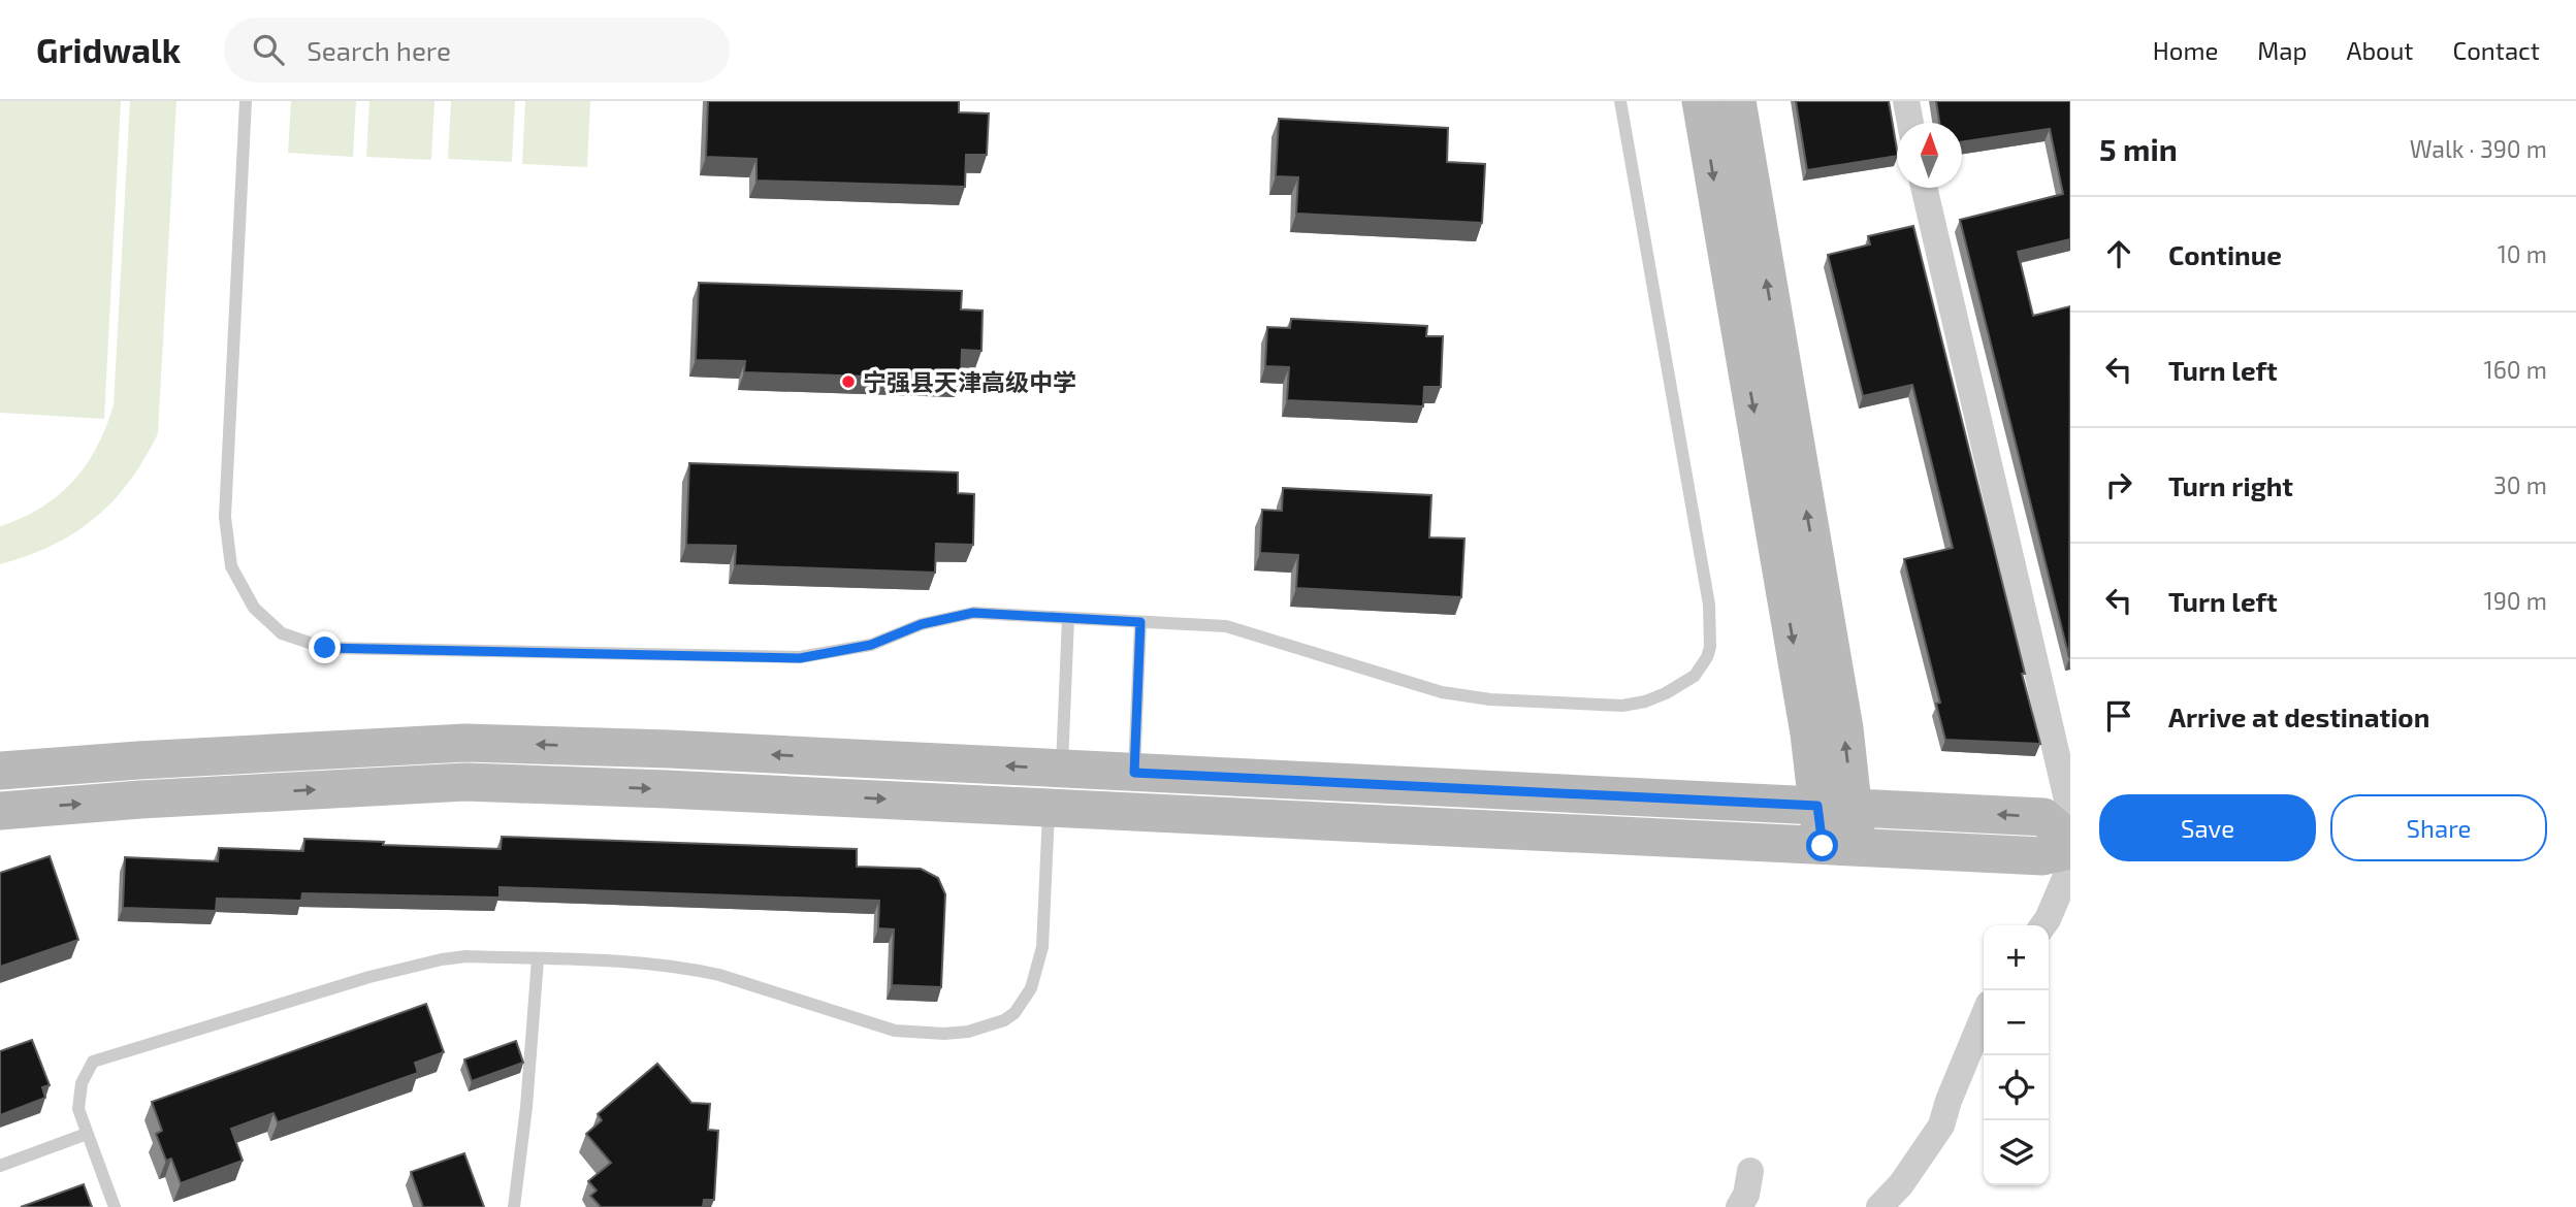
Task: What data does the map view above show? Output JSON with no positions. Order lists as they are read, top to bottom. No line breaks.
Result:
{"places":["宁强县天津高级中学"],"north":"top","page":{"header":"Gridwalk","search":"Search here","nav":["Home","Map","About","Contact"],"heading":["5 min","Walk · 390 m"],"list":[["Continue","10 m"],["Turn left","160 m"],["Turn right","30 m"],["Turn left","190 m"],"Arrive at destination"],"buttons":["Save","Share"],"map_buttons":["+","−"]}}
